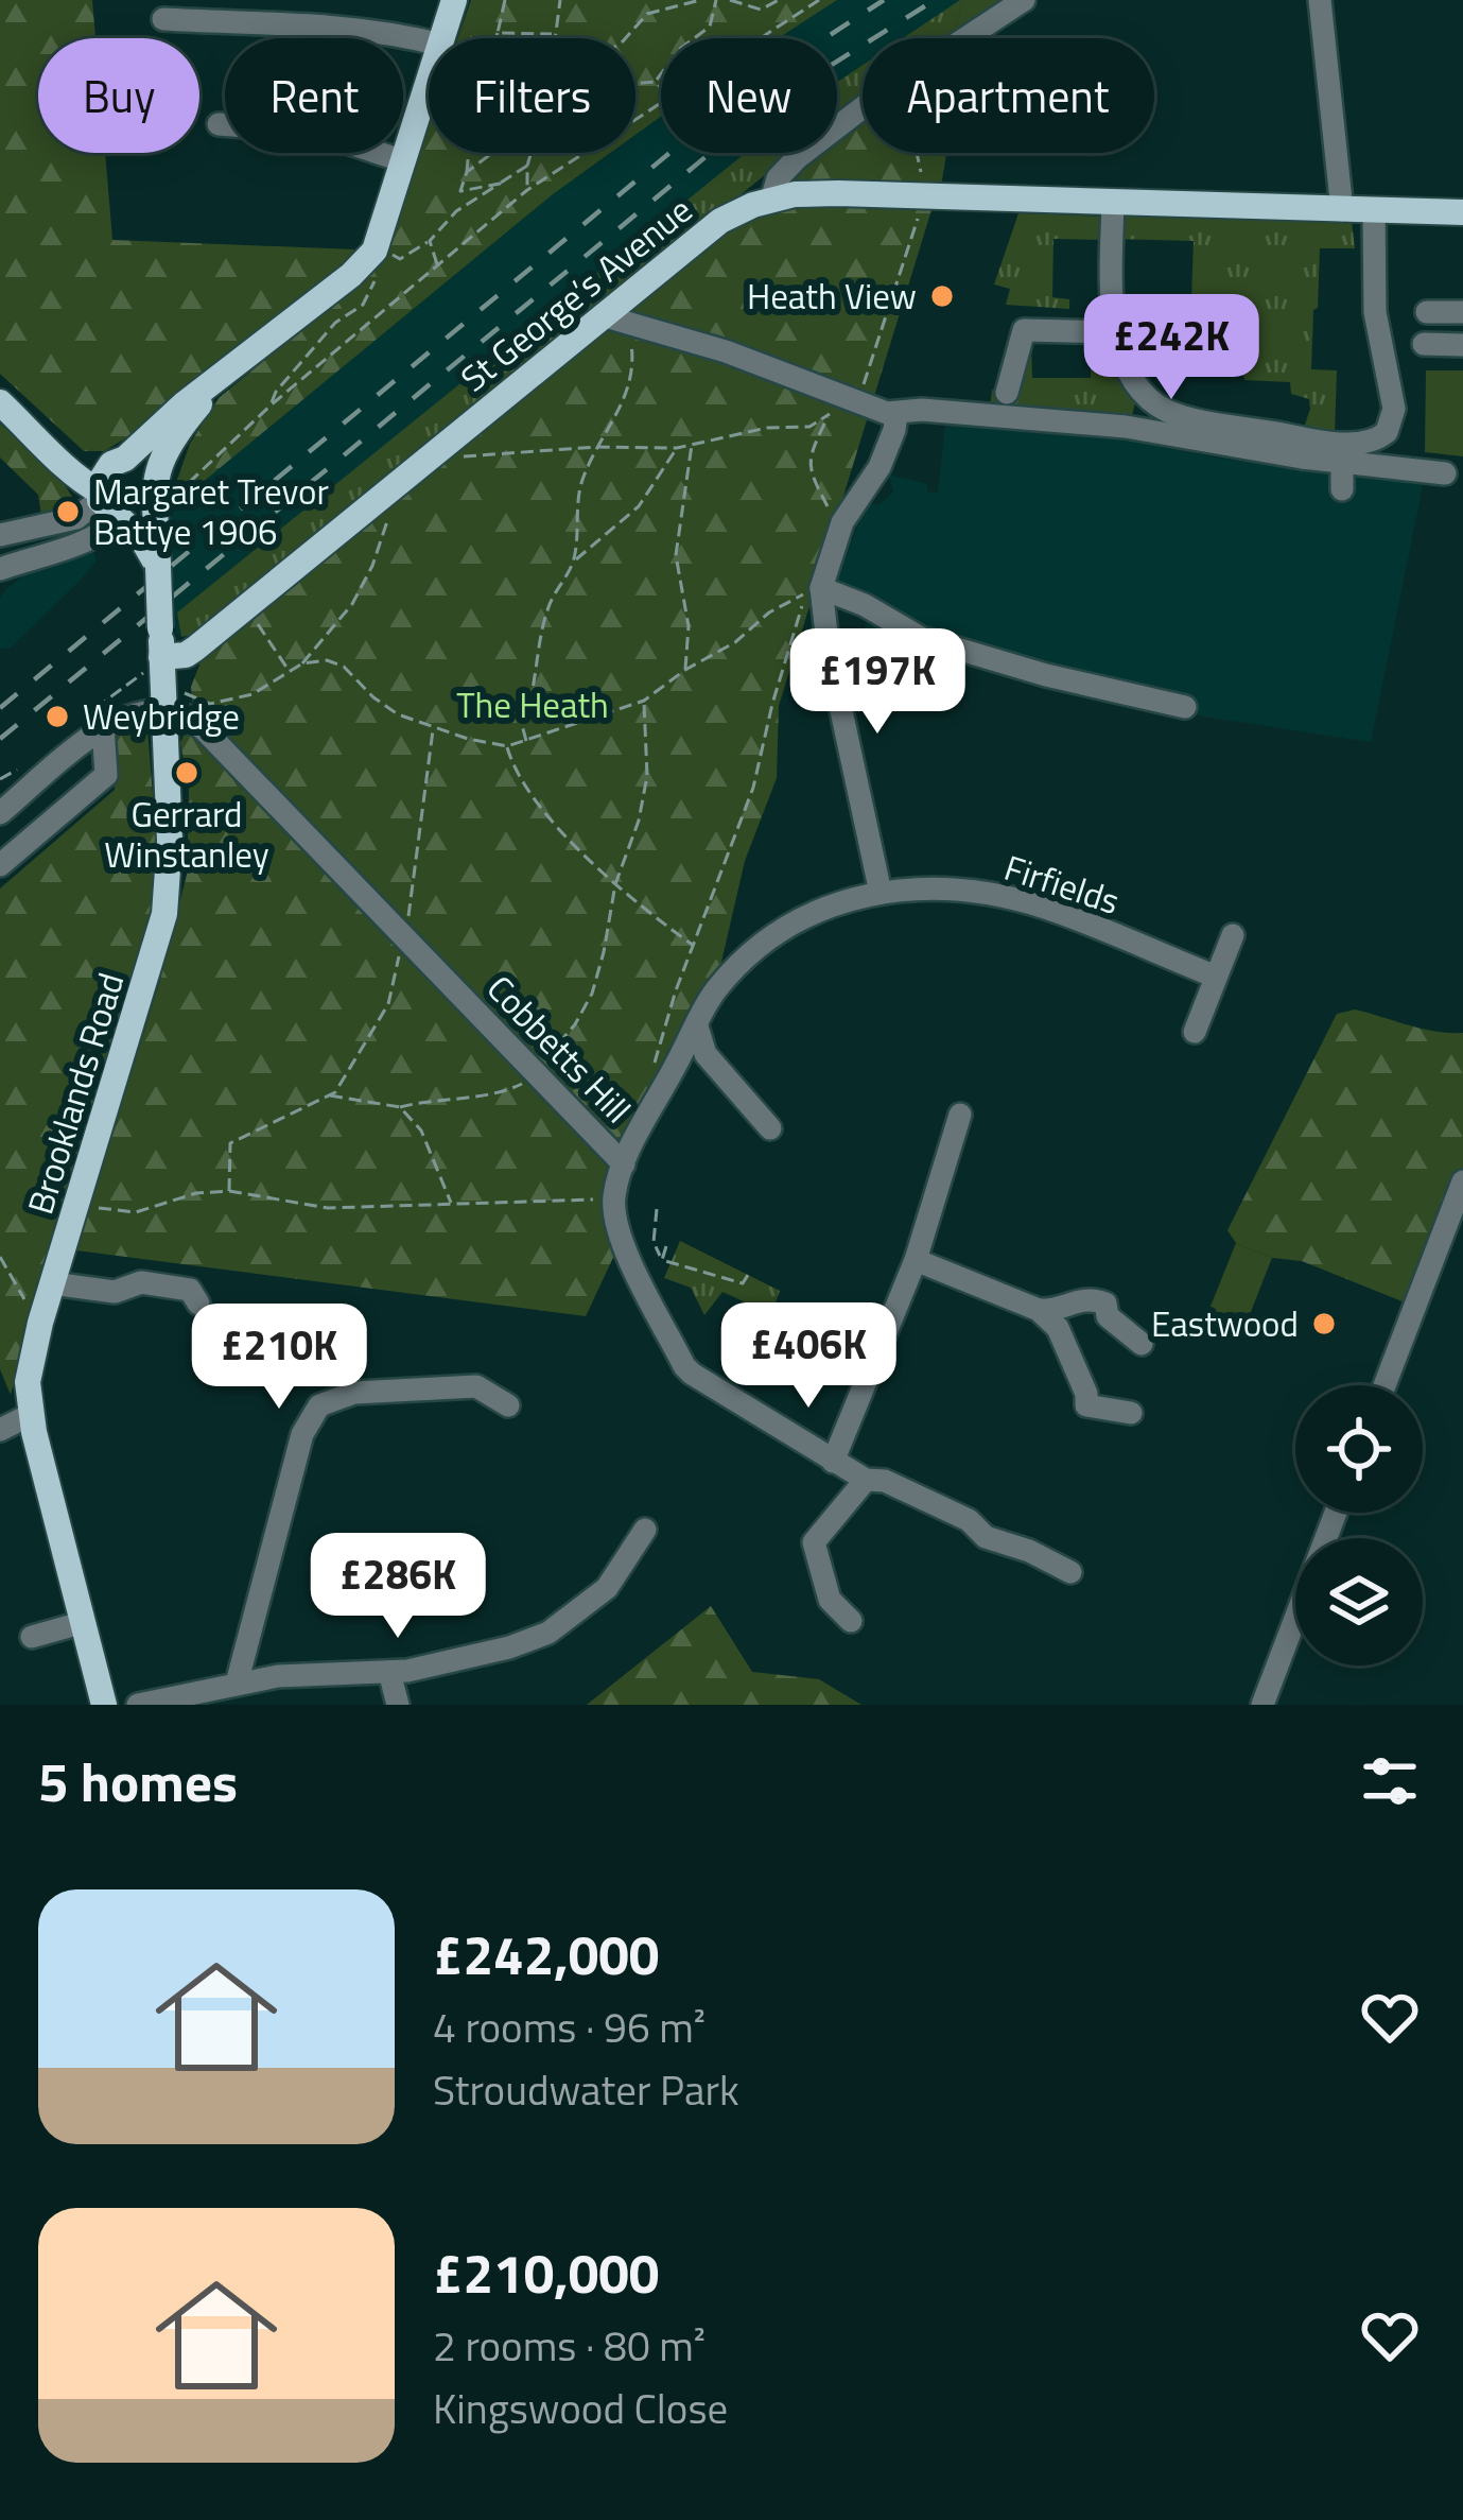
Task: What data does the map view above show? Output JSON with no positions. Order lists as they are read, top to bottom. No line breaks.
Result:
{"streets":{"main road":["St George’s Avenue","Brooklands Road"],"street":["Firfields","Cobbetts Hill"]},"crossings":[["St George’s Avenue","Brooklands Road"],["Firfields","Cobbetts Hill"],["Cobbetts Hill","Brooklands Road"]],"parks":["The Heath"],"places":["Heath View","Margaret Trevor Battye 1906","Weybridge","Gerrard Winstanley","Eastwood"],"page":{"chip":["Buy","Rent","Filters","New","Apartment"],"price":["£242K","£197K","£406K","£210K","£286K"],"heading":"5 homes","list":[{"name":"£242,000","note":"4 rooms · 96 m² · Stroudwater Park"},{"name":"£210,000","note":"2 rooms · 80 m² · Kingswood Close"}]}}
